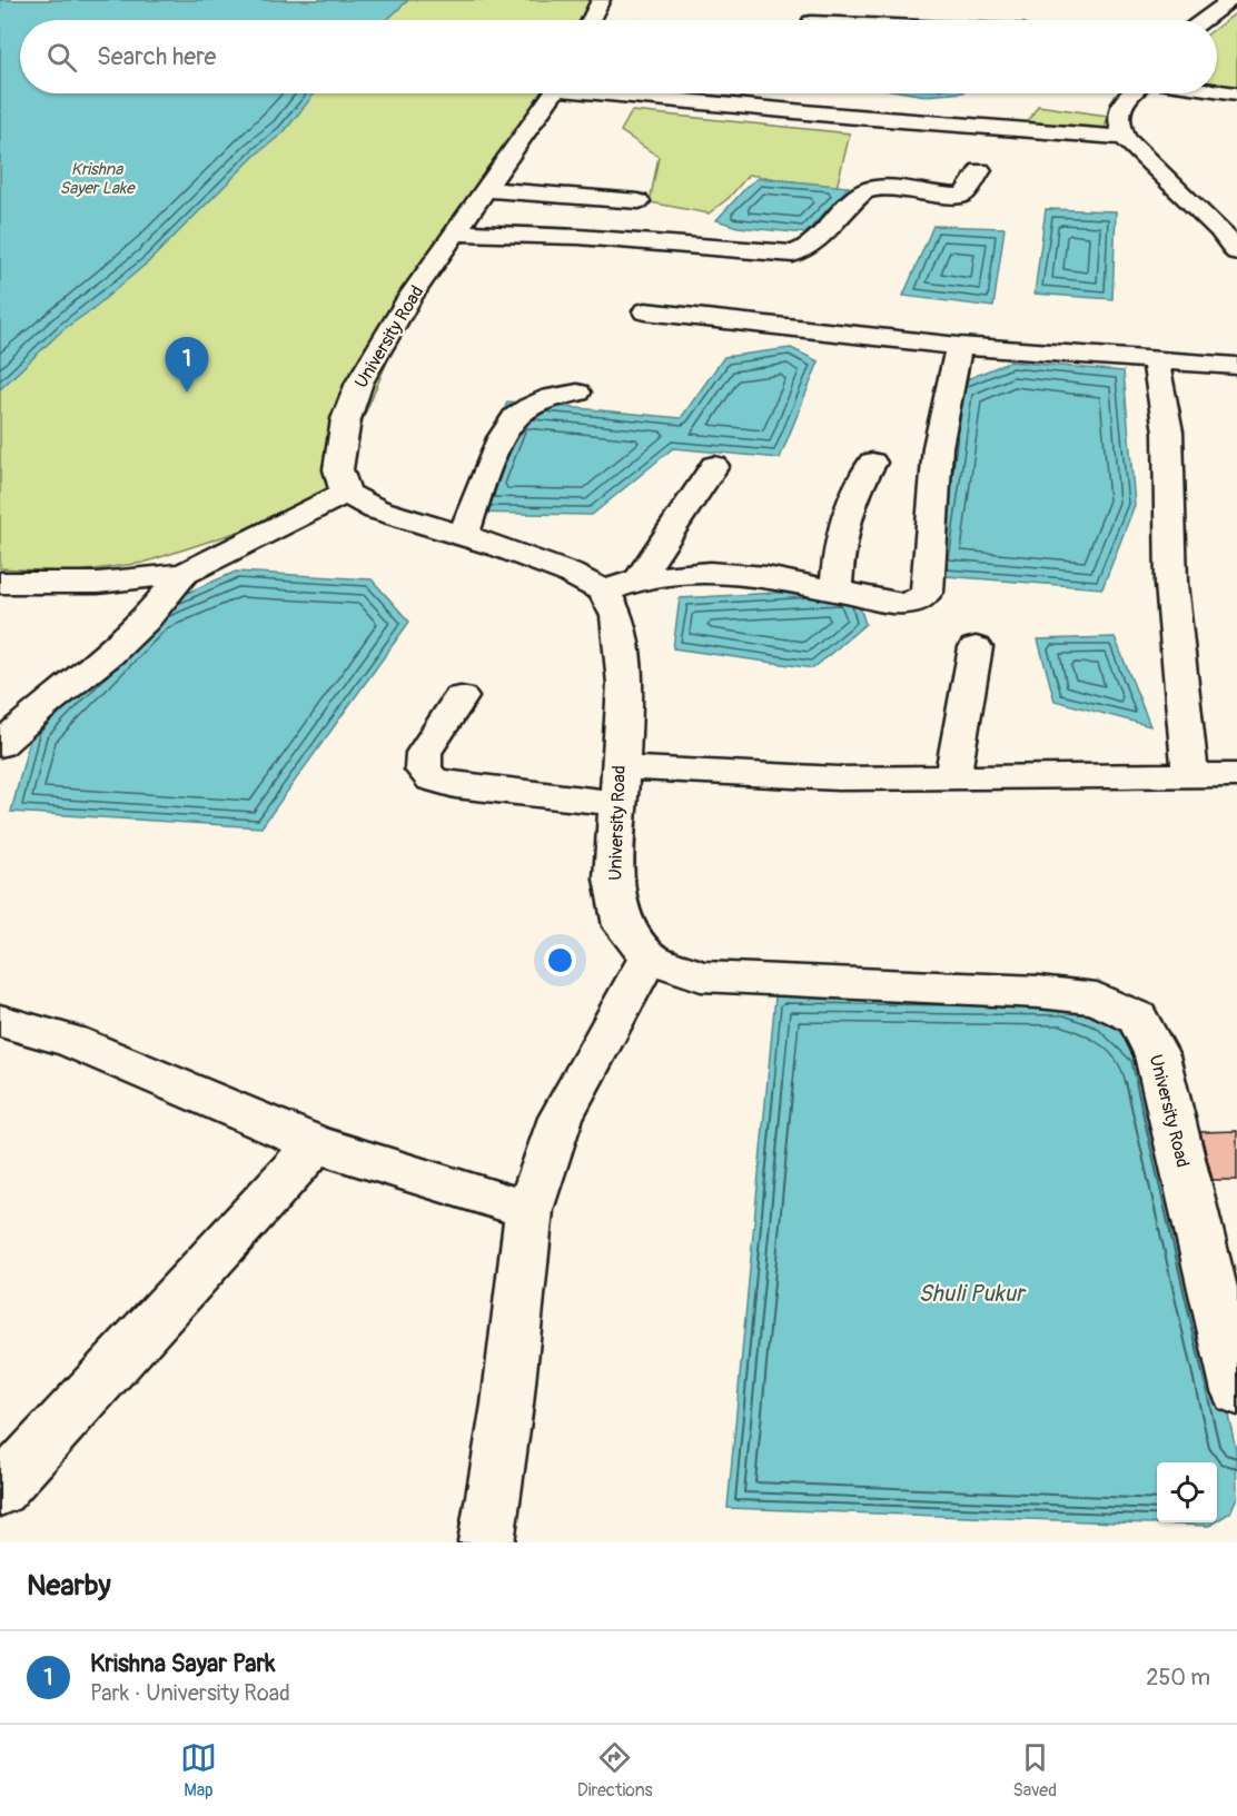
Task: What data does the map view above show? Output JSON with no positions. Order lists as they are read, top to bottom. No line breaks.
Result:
{"streets":{"street":["University Road"]},"water":["Krishna Sayer Lake","Shuli Pukur"],"page":{"search":"Search here","pins":"1","heading":"Nearby","list":[{"mark":"1","name":"Krishna Sayar Park","note":"Park · University Road","value":"250 m"}],"nav":["Map","Directions","Saved"]}}
